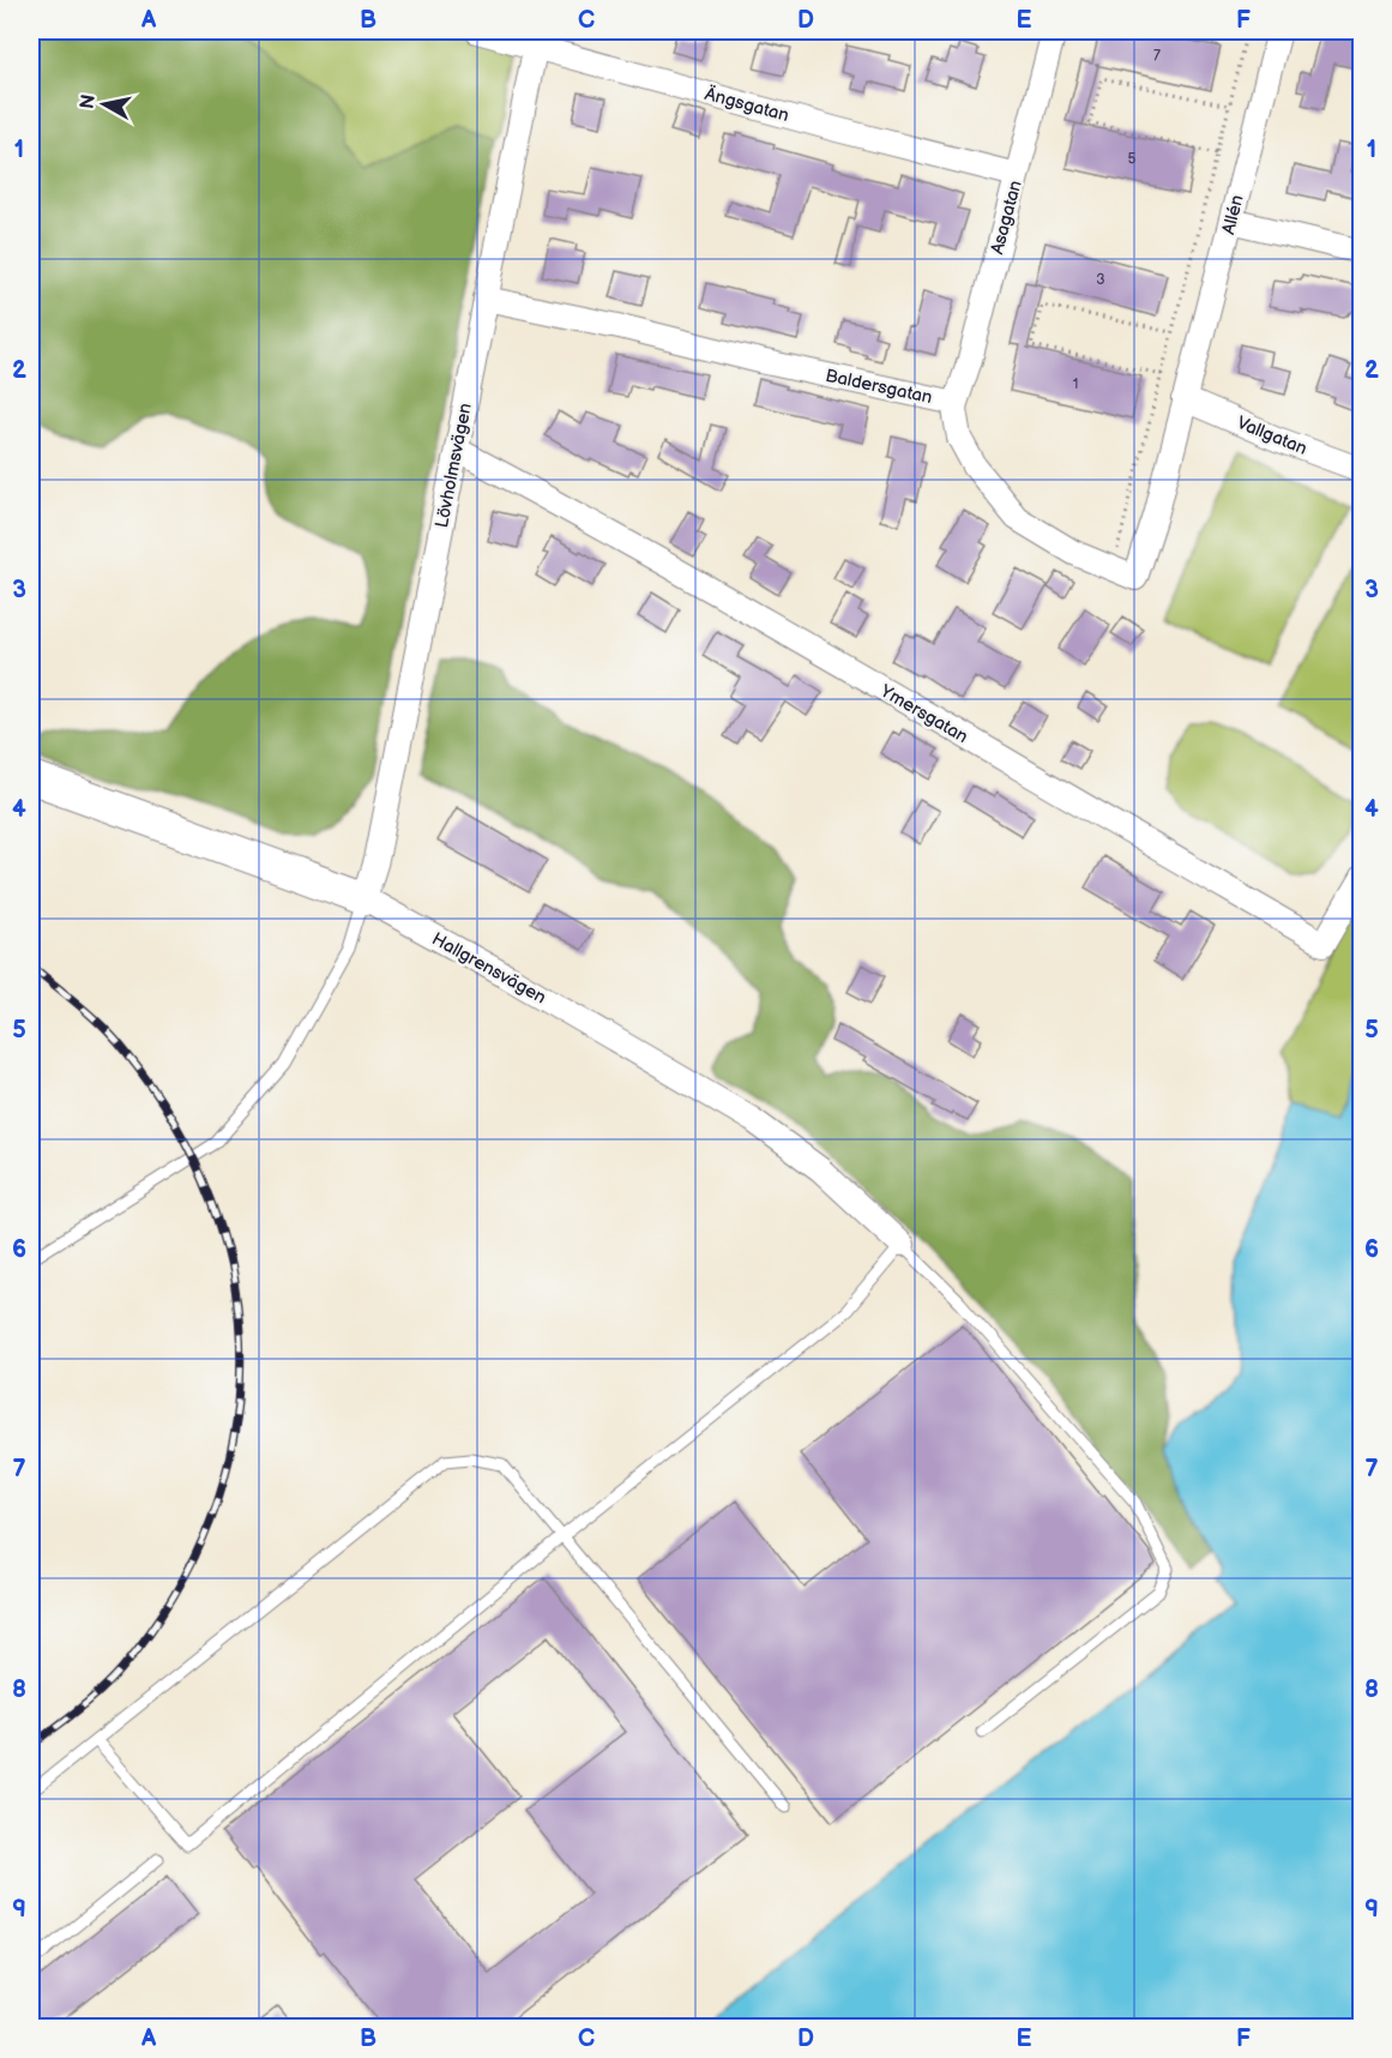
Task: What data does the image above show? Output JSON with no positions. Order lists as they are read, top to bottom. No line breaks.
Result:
{"streets":{"street":["Ängsgatan","Allén","Asagatan","Baldersgatan","Vallgatan","Lövholmsvägen","Ymersgatan","Hallgrensvägen"]},"crossings":[["Ängsgatan","Asagatan"],["Ängsgatan","Lövholmsvägen"],["Allén","Baldersgatan"],["Allén","Vallgatan"],["Asagatan","Baldersgatan"],["Baldersgatan","Vallgatan"],["Baldersgatan","Lövholmsvägen"],["Lövholmsvägen","Ymersgatan"],["Lövholmsvägen","Hallgrensvägen"]],"house_numbers":["7","5","3","1"],"north":"left","grid":{"columns":["A","B","C","D","E","F"],"rows":["1","2","3","4","5","6","7","8","9"]}}
